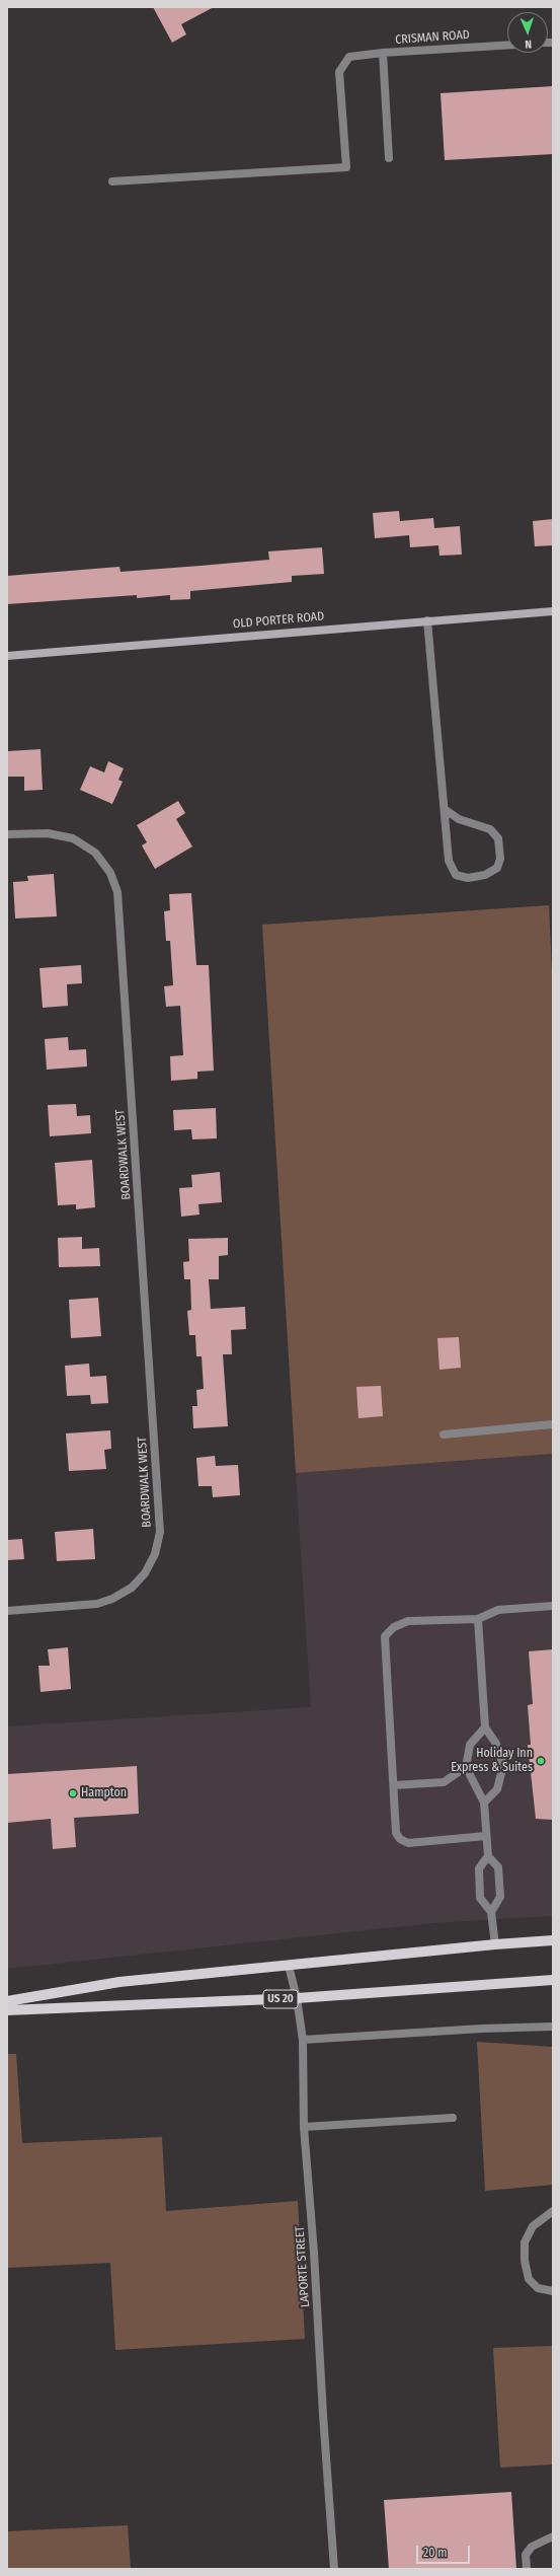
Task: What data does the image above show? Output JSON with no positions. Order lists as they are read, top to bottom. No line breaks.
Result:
{"streets":{"main road":["US 20"],"street":["CRISMAN ROAD","OLD PORTER ROAD","BOARDWALK WEST","LAPORTE STREET"]},"crossings":[["US 20","LAPORTE STREET"]],"places":["Holiday Inn Express & Suites","Hampton"],"scale_bar":"20 m","north":"bottom"}
